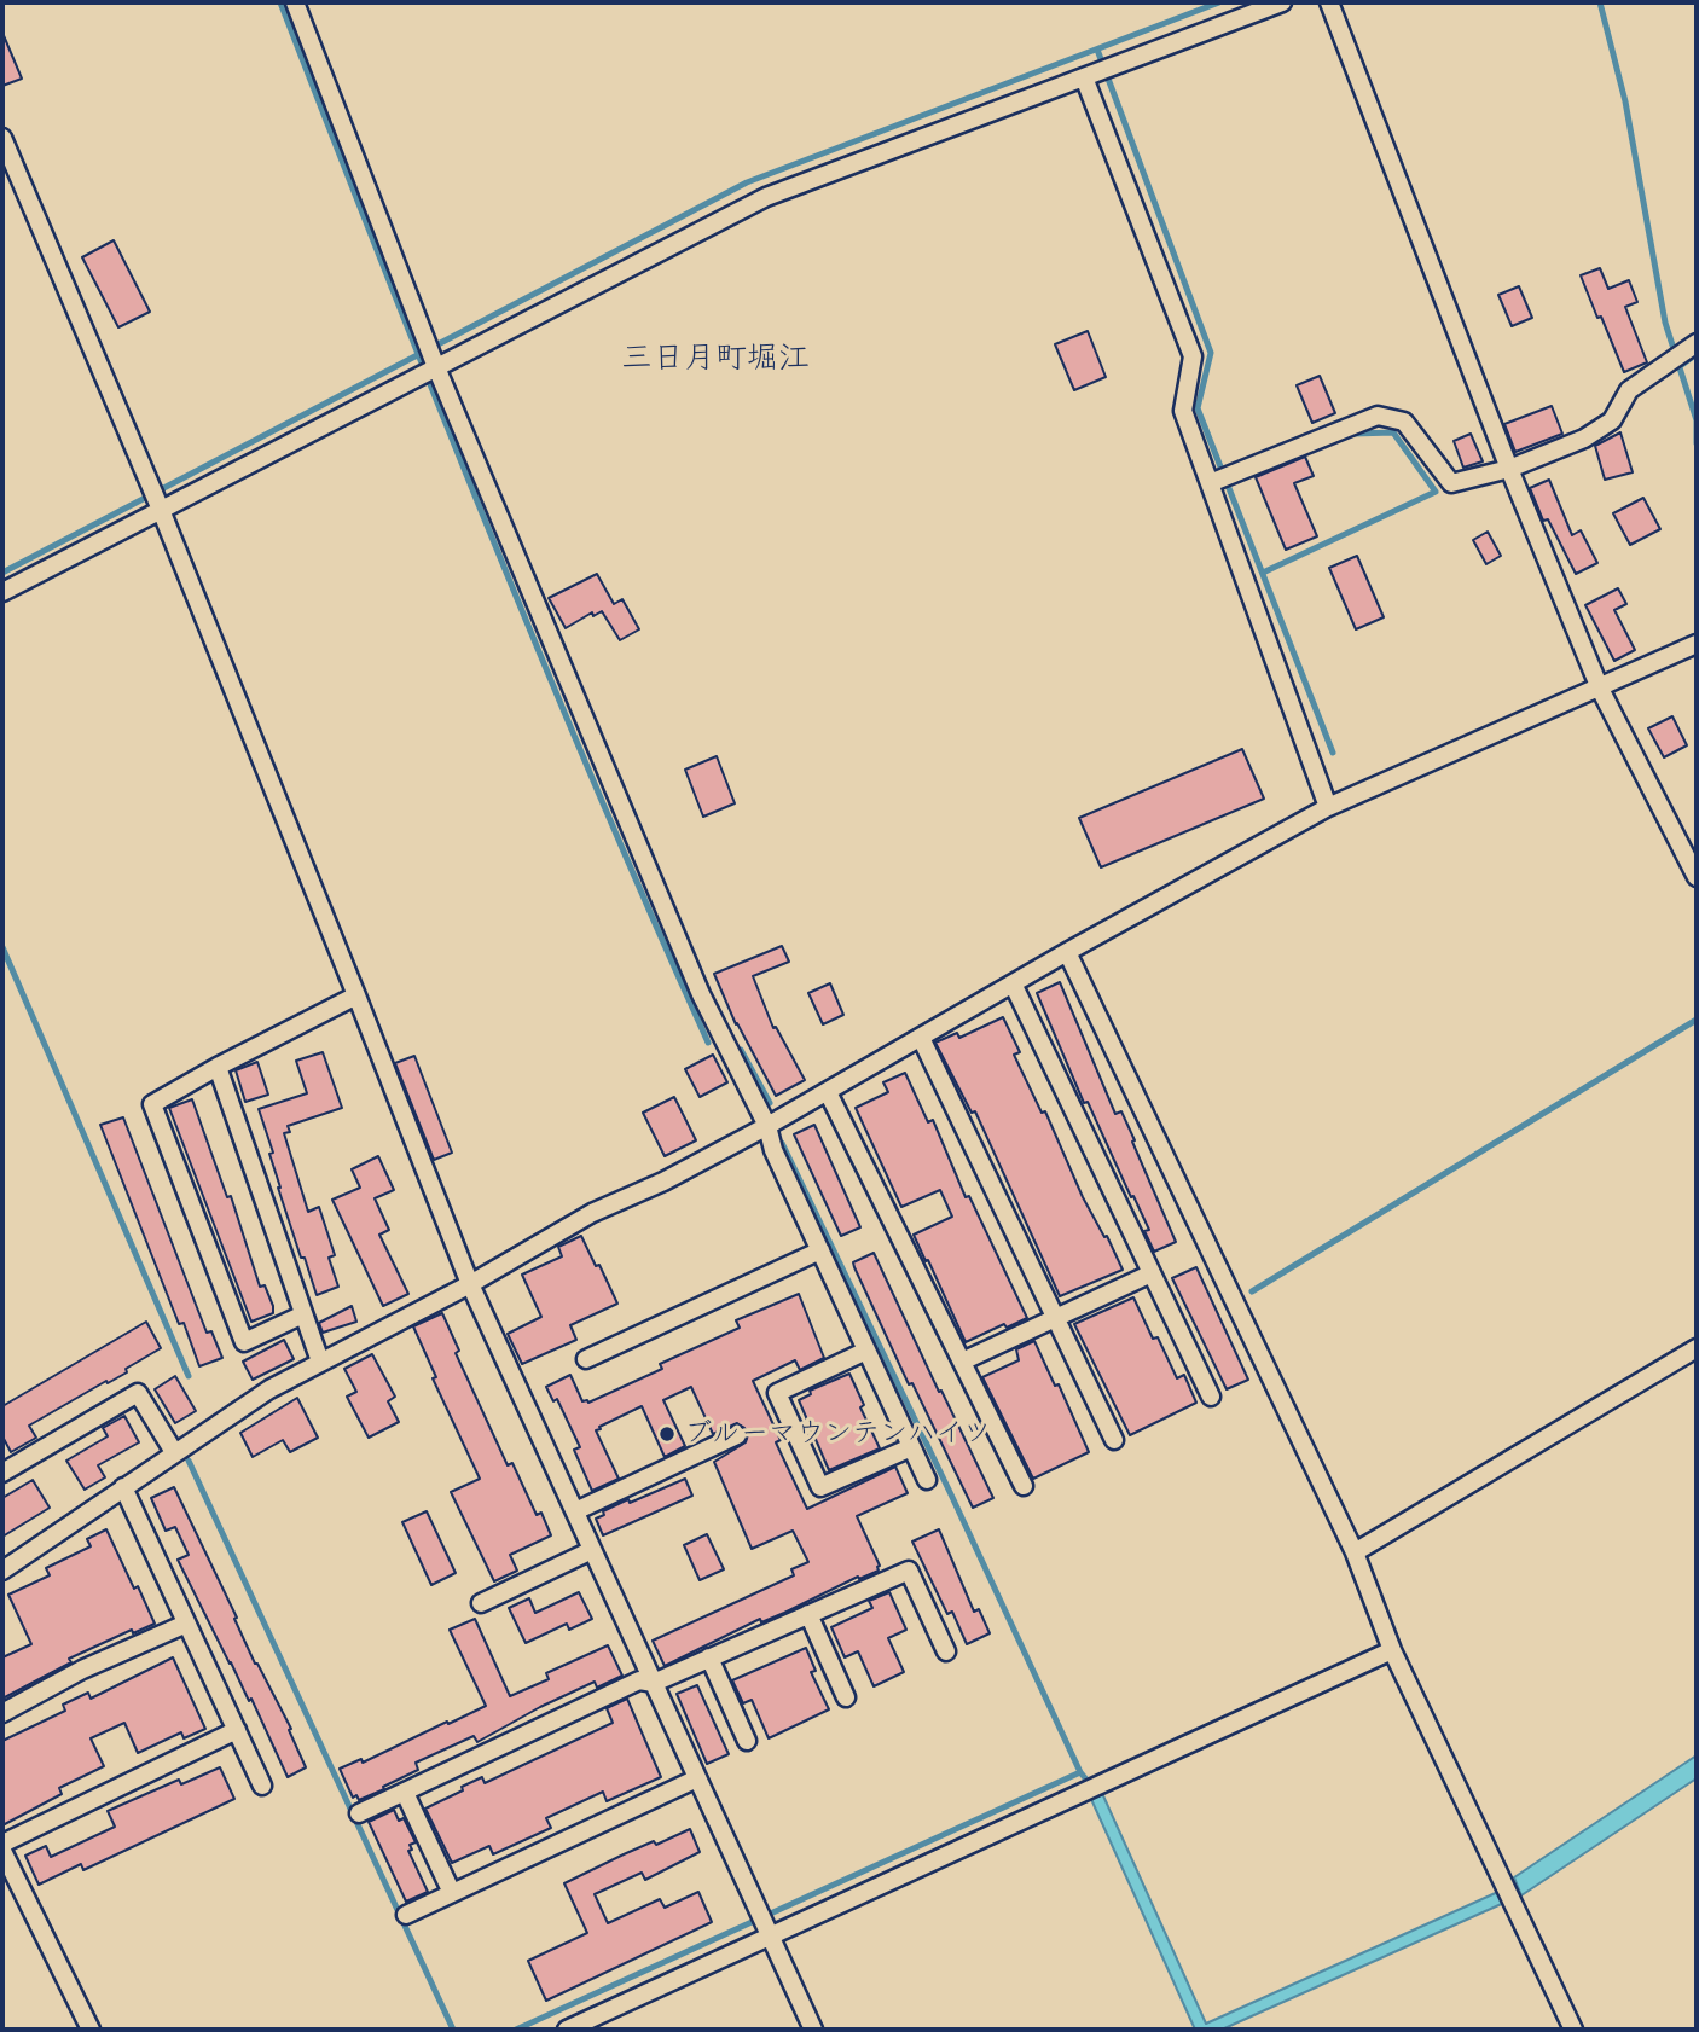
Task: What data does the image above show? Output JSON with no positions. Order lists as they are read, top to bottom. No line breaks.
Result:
{"districts":["三日月町堀江"],"places":["ブルーマウンテンハイツ"]}
